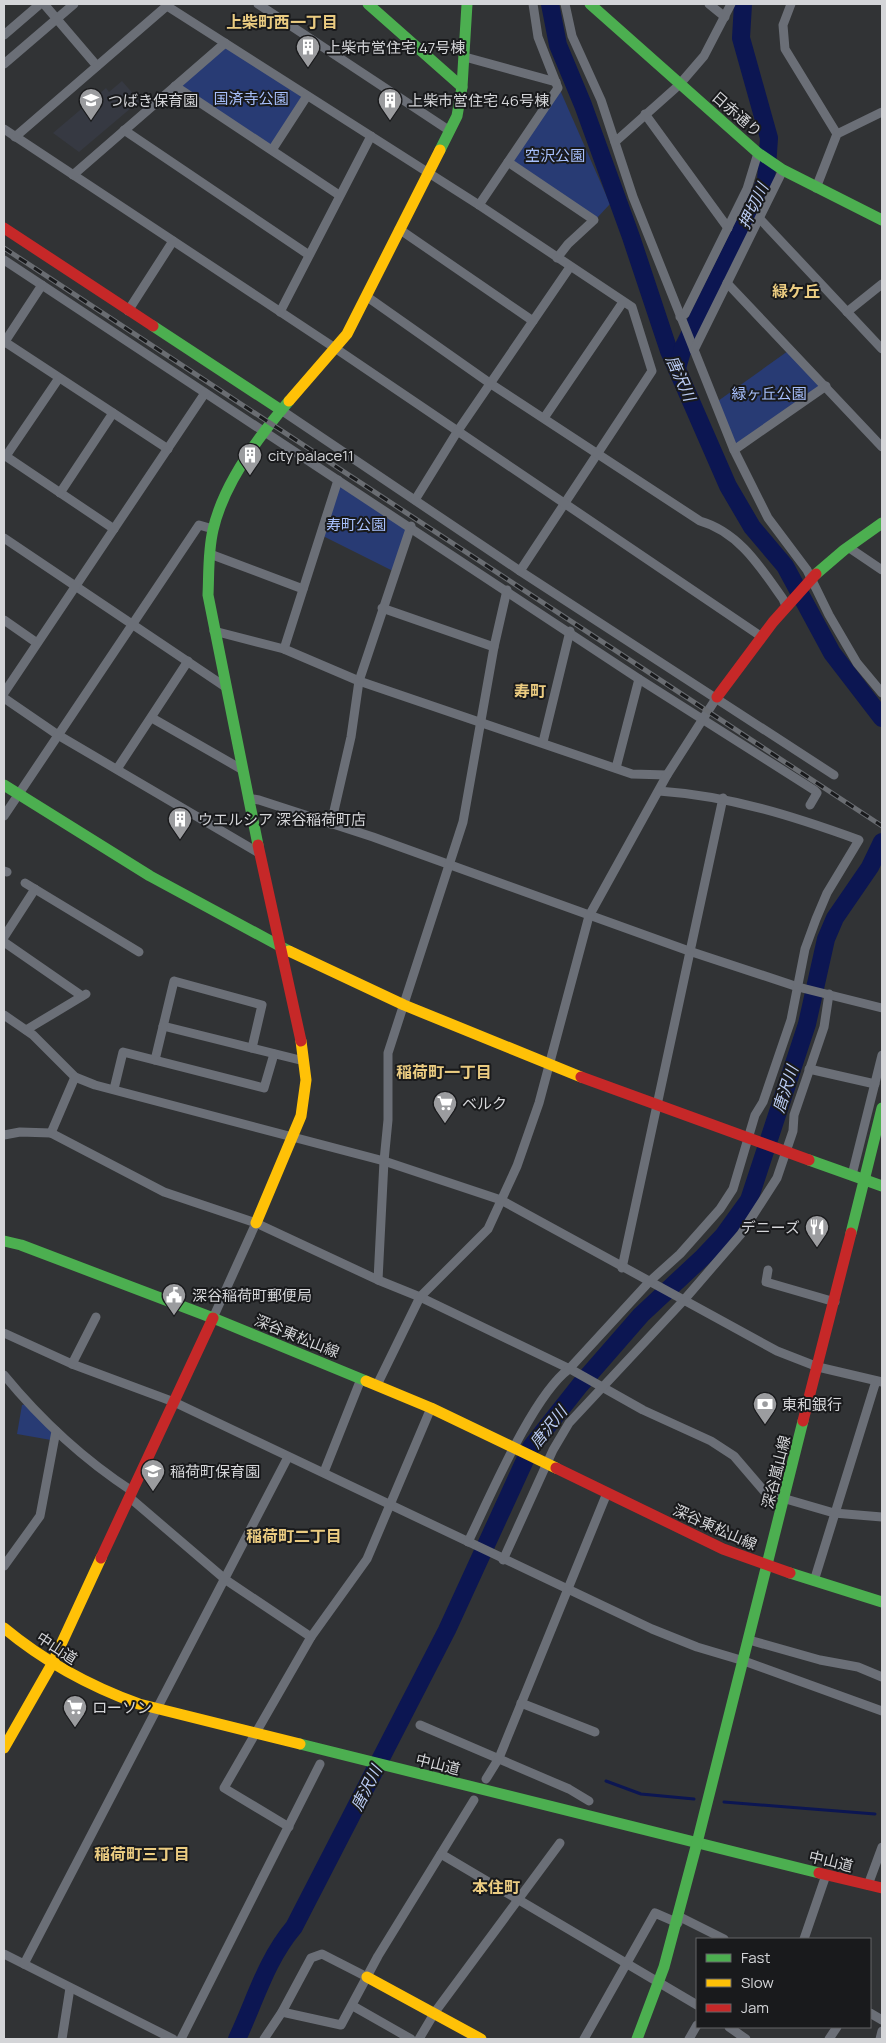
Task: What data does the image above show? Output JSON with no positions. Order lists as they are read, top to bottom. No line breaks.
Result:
{"streets":{"main road":["日赤通り","深谷東松山線","深谷嵐山線","中山道"]},"crossings":[["深谷東松山線","深谷嵐山線"],["深谷嵐山線","中山道"]],"districts":["上柴町西一丁目","緑ケ丘","寿町","稲荷町一丁目","稲荷町二丁目","稲荷町三丁目","本住町"],"water":["押切川","唐沢川"],"parks":["国済寺公園","空沢公園","緑ヶ丘公園","寿町公園"],"places":{"building":["上柴市営住宅 47号棟","上柴市営住宅 46号棟","city palace11","ウエルシア 深谷稲荷町店"],"school or university":["つばき保育園","稲荷町保育園"],"supermarket":["ベルク","ローソン"],"restaurant":["デニーズ"],"public building":["深谷稲荷町郵便局"],"bank":["東和銀行"]},"legend":["Fast","Slow","Jam"]}
